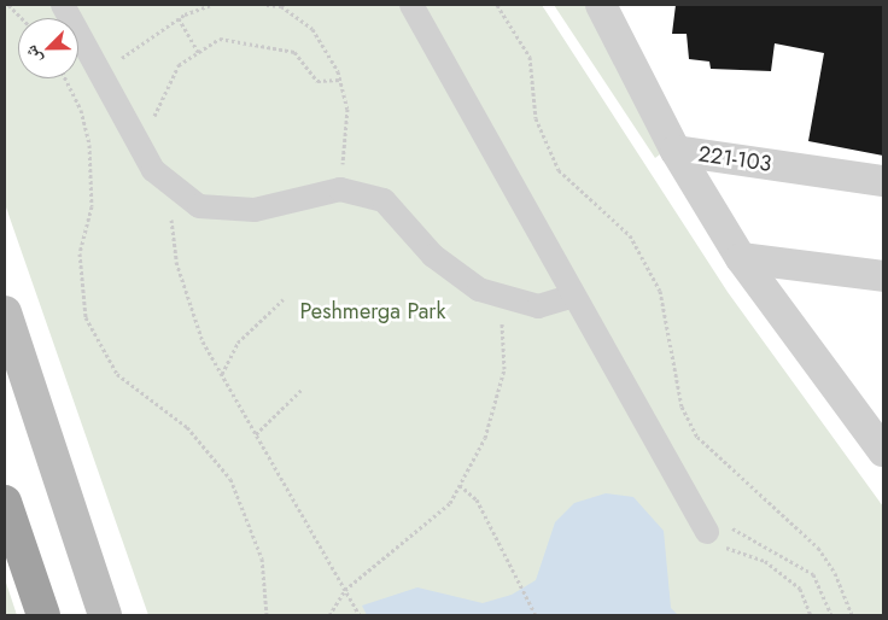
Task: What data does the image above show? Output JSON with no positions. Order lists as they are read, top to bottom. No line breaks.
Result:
{"streets":{"street":["221-103"]},"parks":["Peshmerga Park"],"north":"bottom left"}
